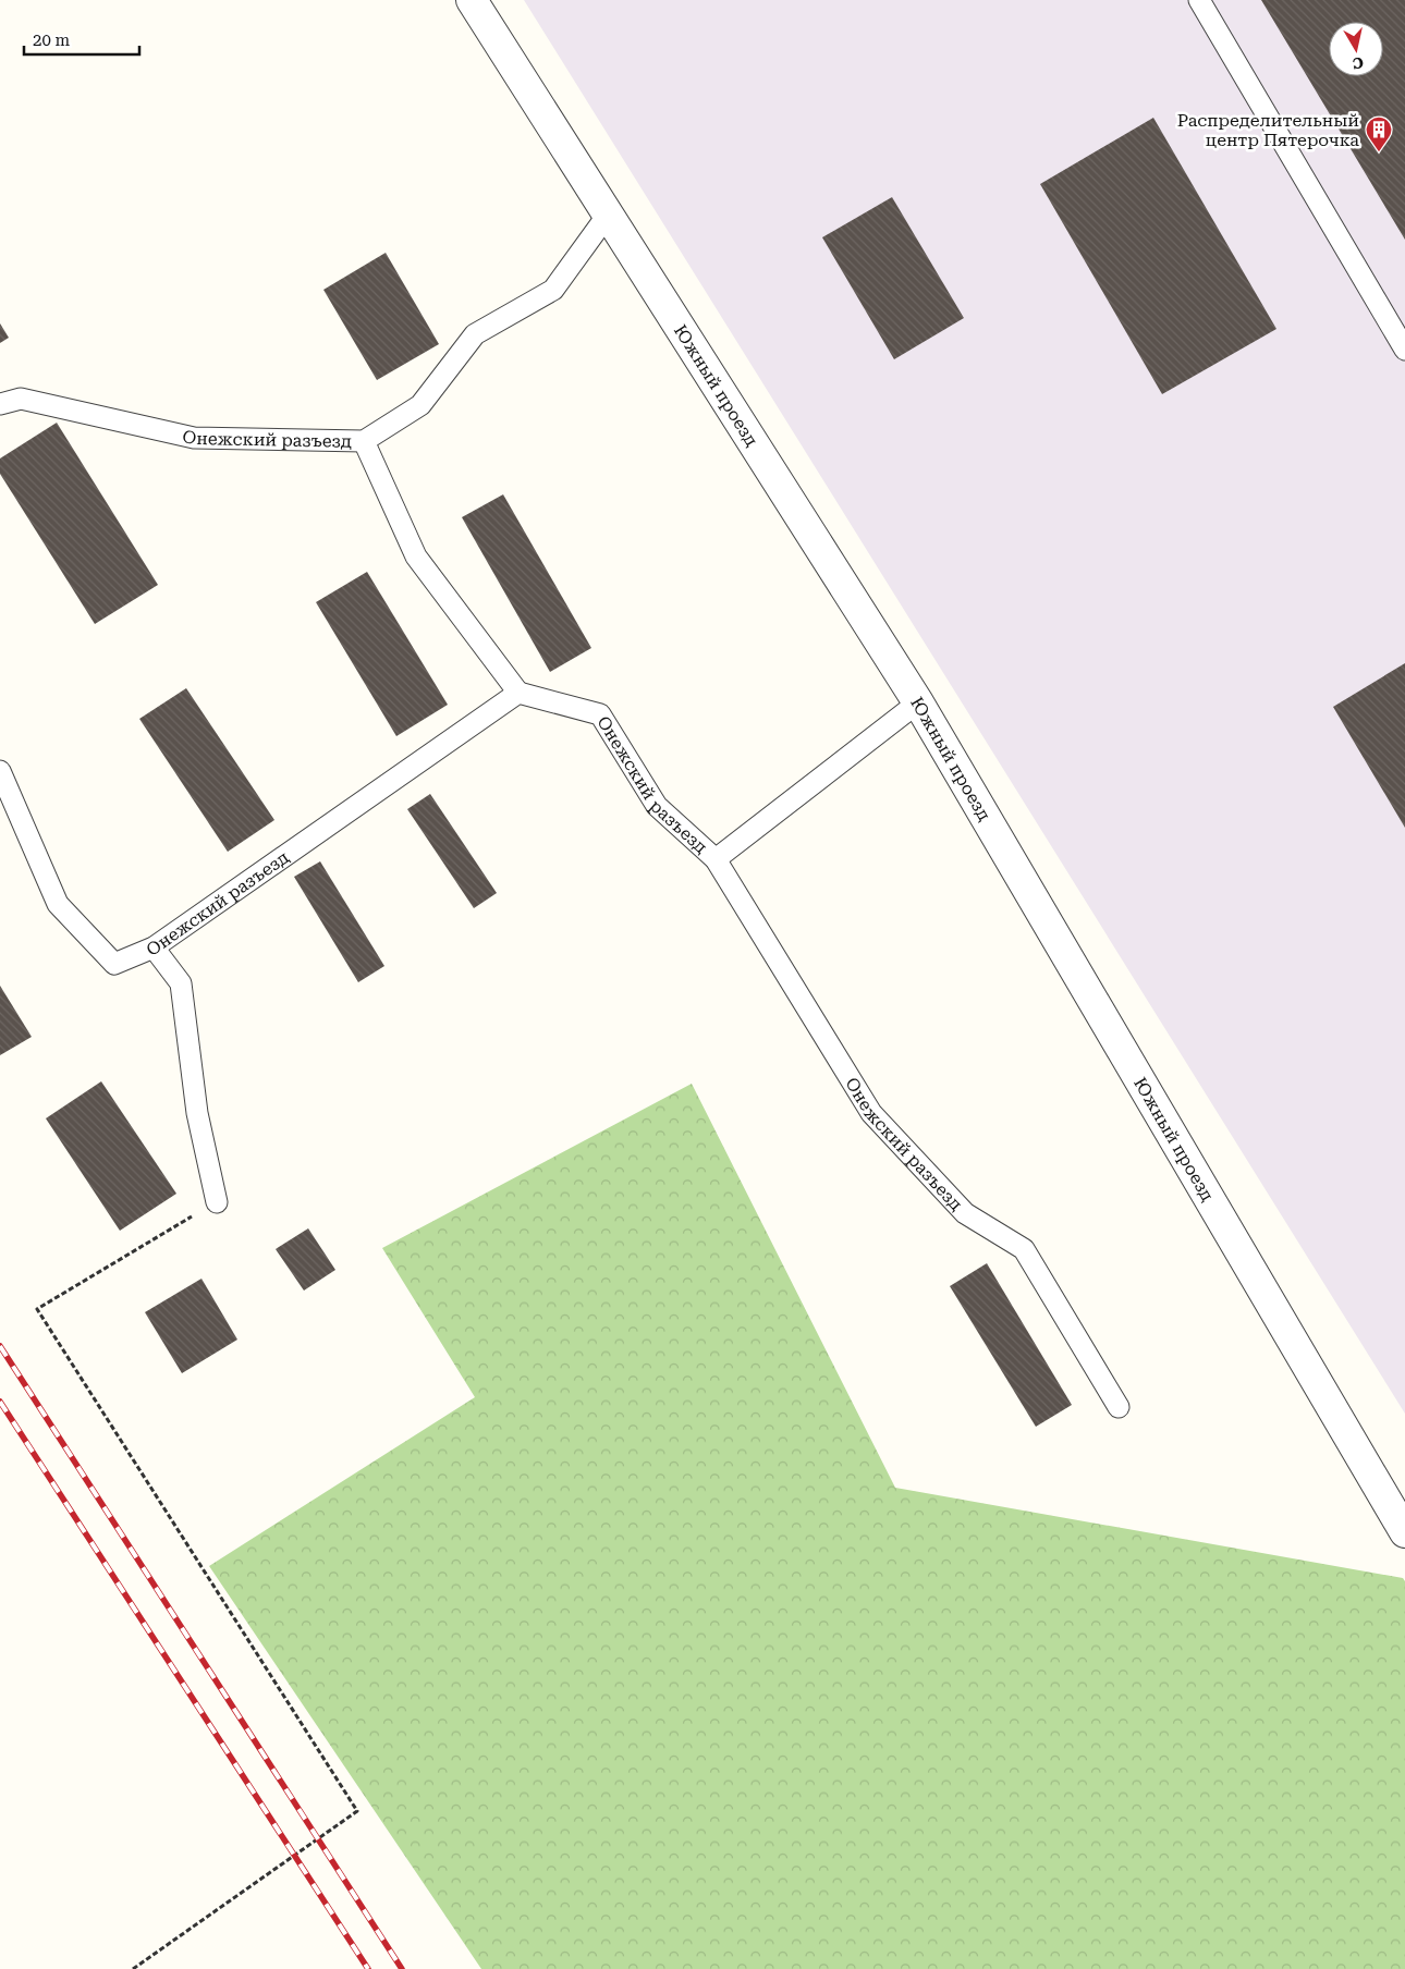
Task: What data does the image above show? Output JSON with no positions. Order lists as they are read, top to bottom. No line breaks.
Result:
{"streets":{"street":["Южный проезд"],"lane":["Онежский разъезд"]},"crossings":[["Южный проезд","Онежский разъезд"]],"places":{"building":["Распределительный центр Пятерочка"]},"scale_bar":"20 m","north":"bottom"}
